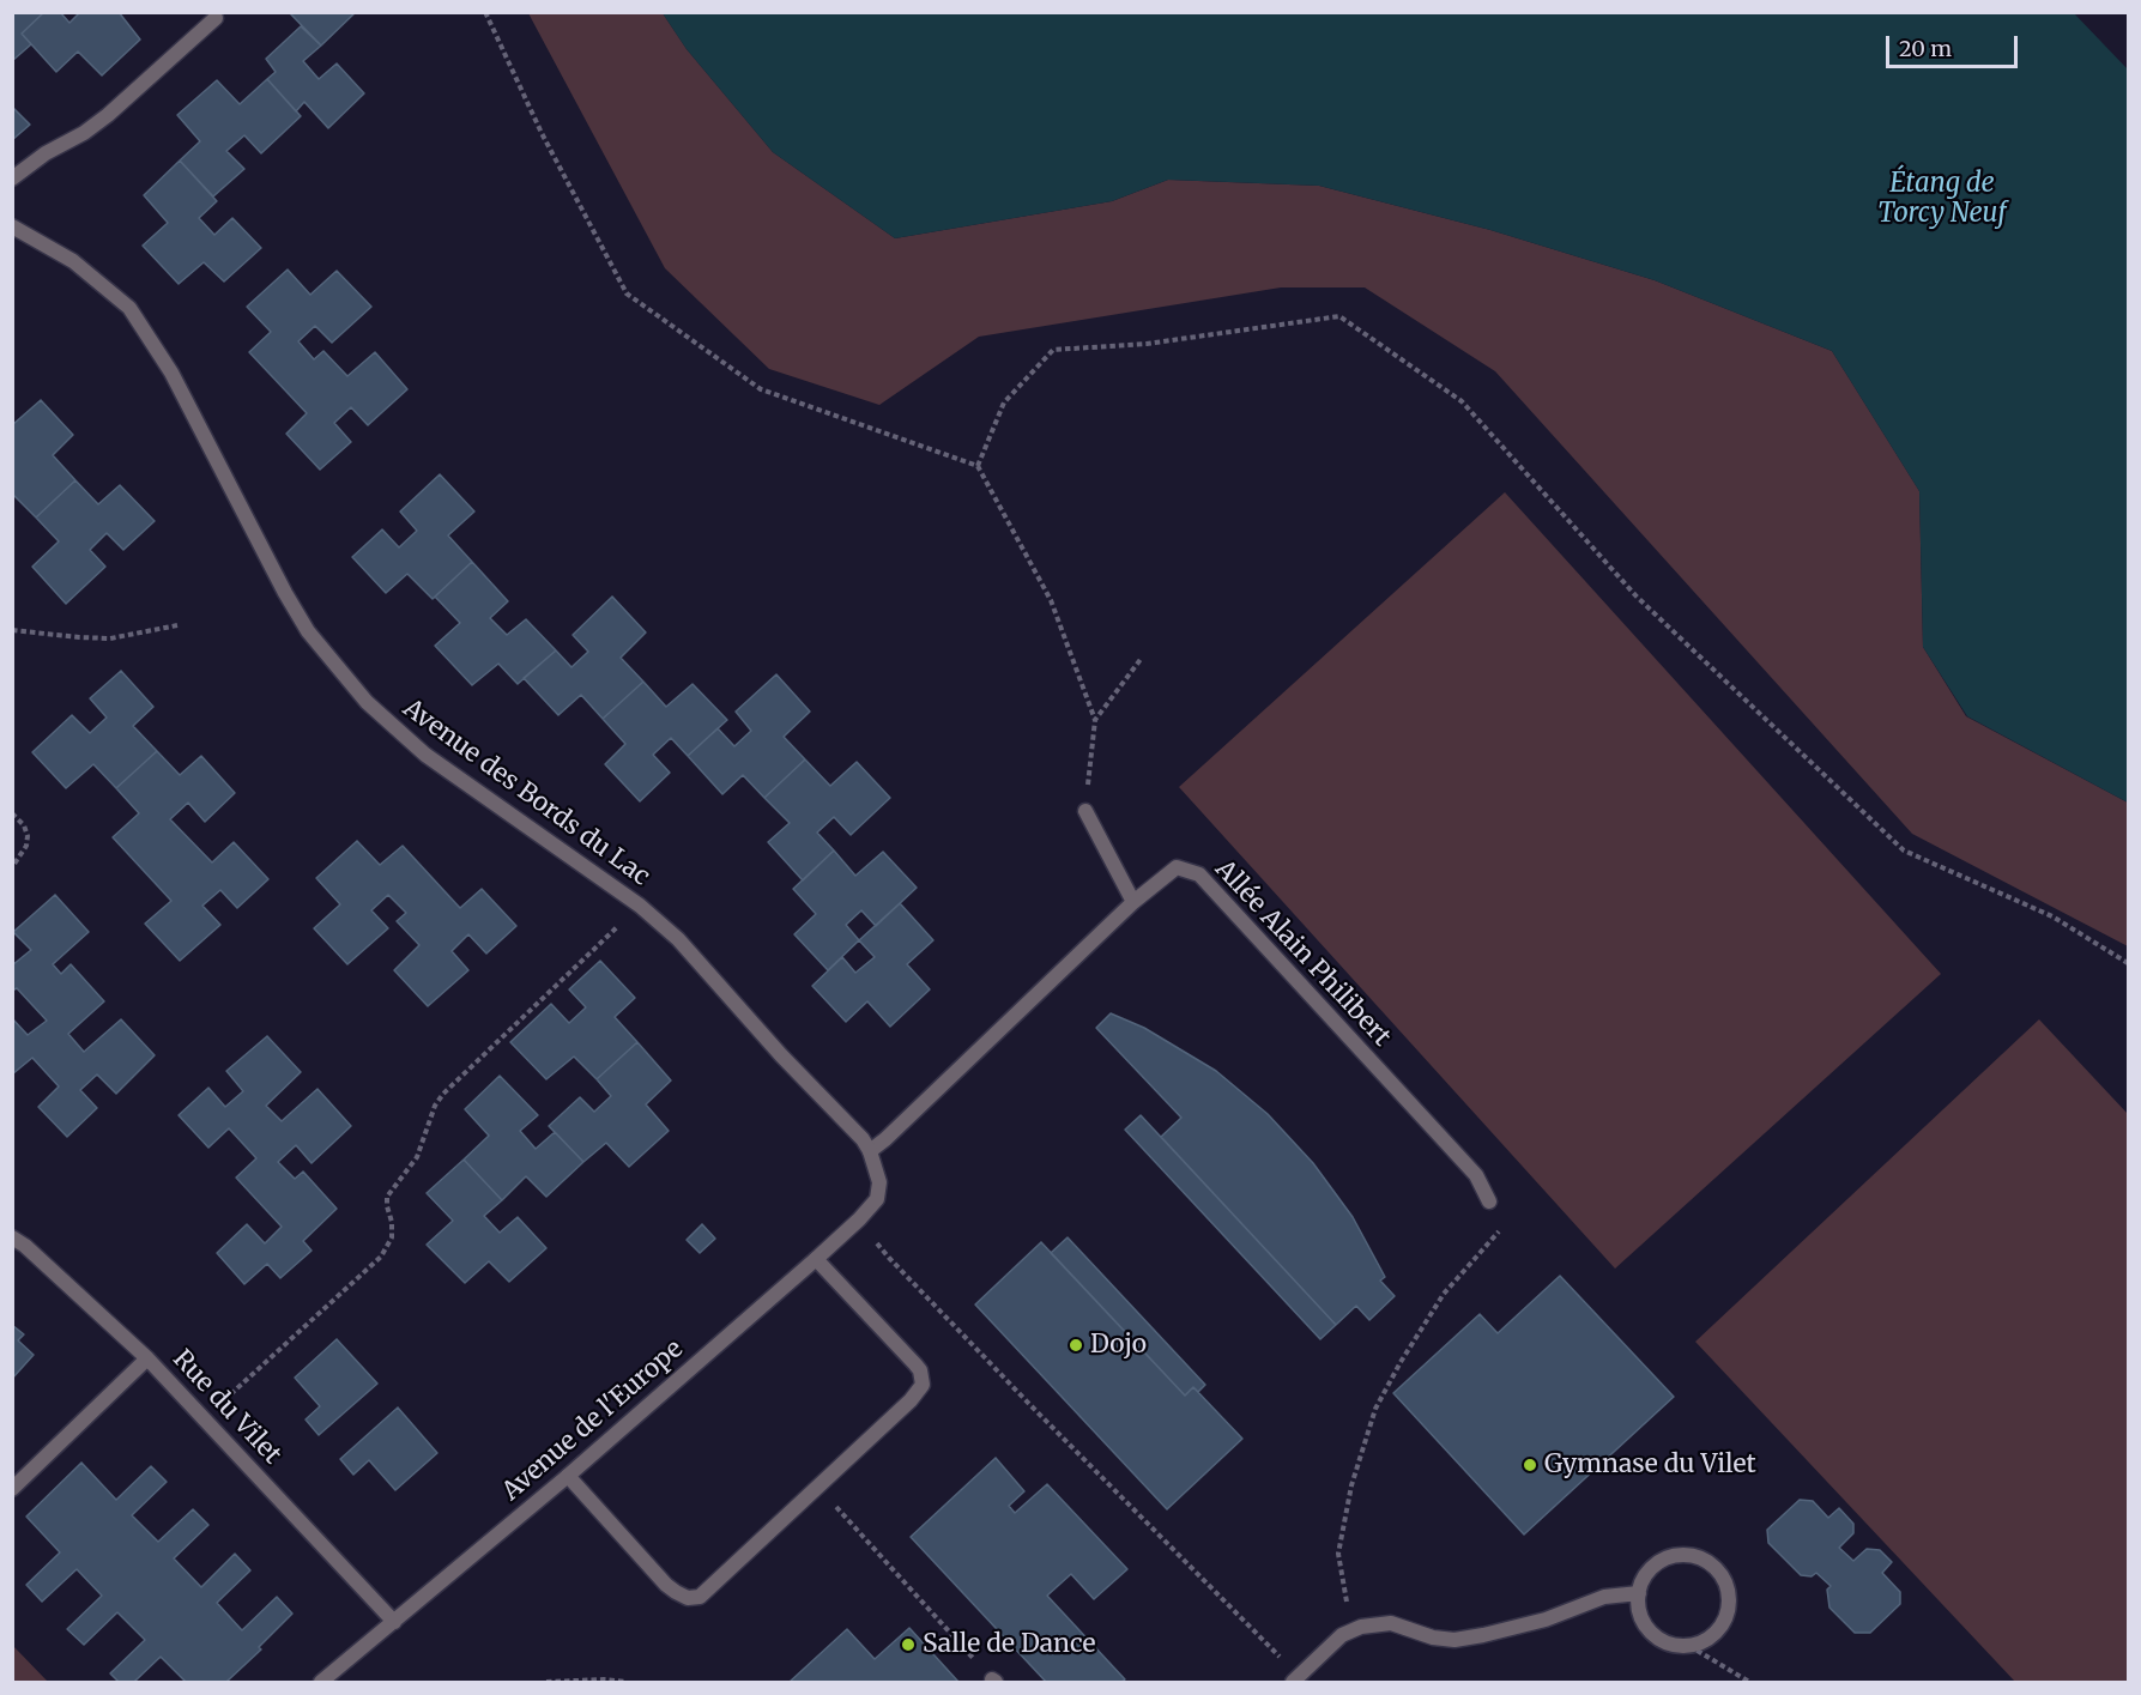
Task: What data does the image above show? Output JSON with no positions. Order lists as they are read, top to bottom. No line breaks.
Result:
{"streets":{"street":["Avenue des Bords du Lac","Allée Alain Philibert","Rue du Vilet","Avenue de l'Europe"]},"crossings":[["Avenue des Bords du Lac","Allée Alain Philibert"],["Avenue des Bords du Lac","Avenue de l'Europe"],["Rue du Vilet","Avenue de l'Europe"]],"water":["Étang de Torcy Neuf"],"places":["Dojo","Gymnase du Vilet","Salle de Dance"],"scale_bar":"20 m"}
